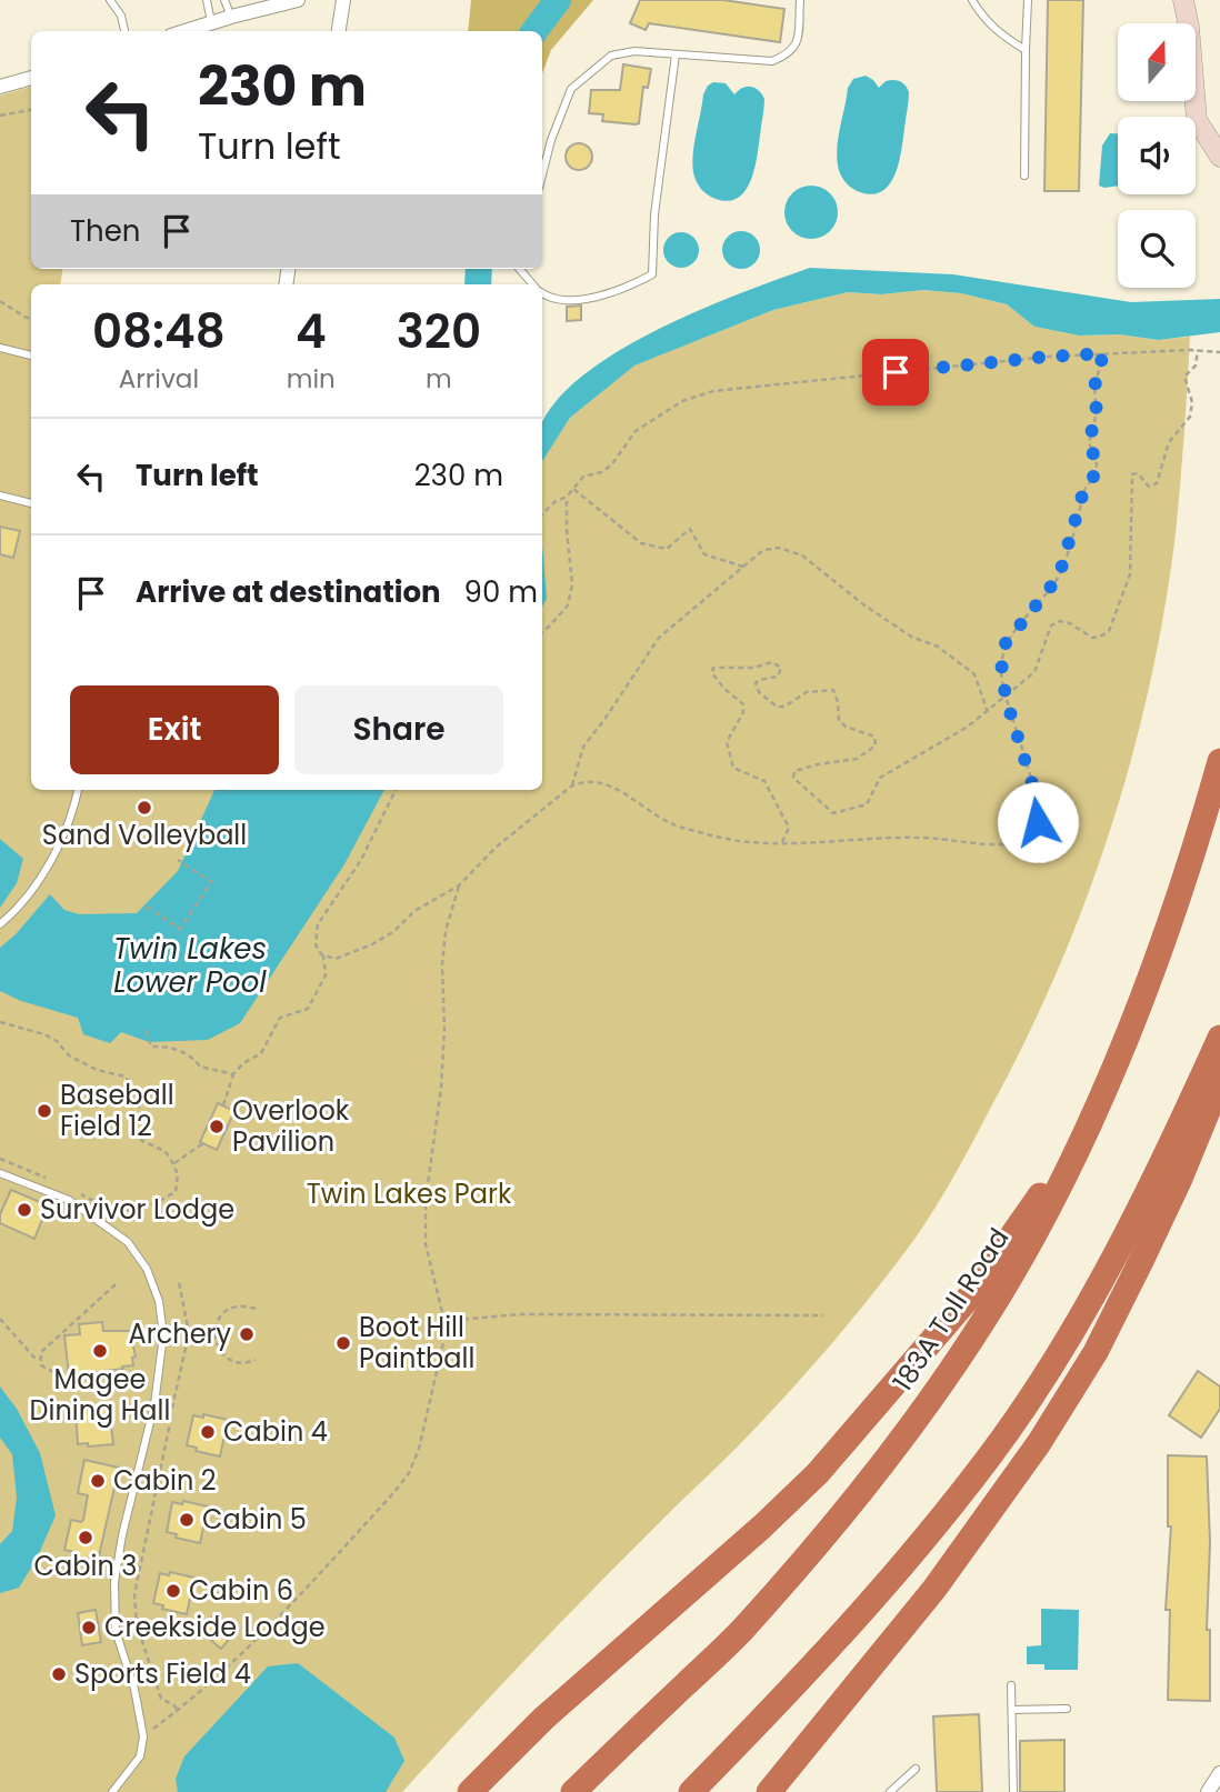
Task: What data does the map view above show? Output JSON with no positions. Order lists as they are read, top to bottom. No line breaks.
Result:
{"streets":{"highway":["183A Toll Road"]},"water":["Twin Lakes Lower Pool"],"parks":["Twin Lakes Park"],"places":["Sand Volleyball","Baseball Field 12","Overlook Pavilion","Survivor Lodge","Archery","Boot Hill Paintball","Magee Dining Hall","Cabin 4","Cabin 2","Cabin 5","Cabin 3","Cabin 6","Creekside Lodge","Sports Field 4"],"north":"top","page":{"turn":["230 m","Turn left"],"then":"Then","eta":["08:48","Arrival","4","min","320","m"],"list":[{"name":"Turn left","value":"230 m"},{"name":"Arrive at destination","value":"90 m"}],"buttons":["Exit","Share"]}}
